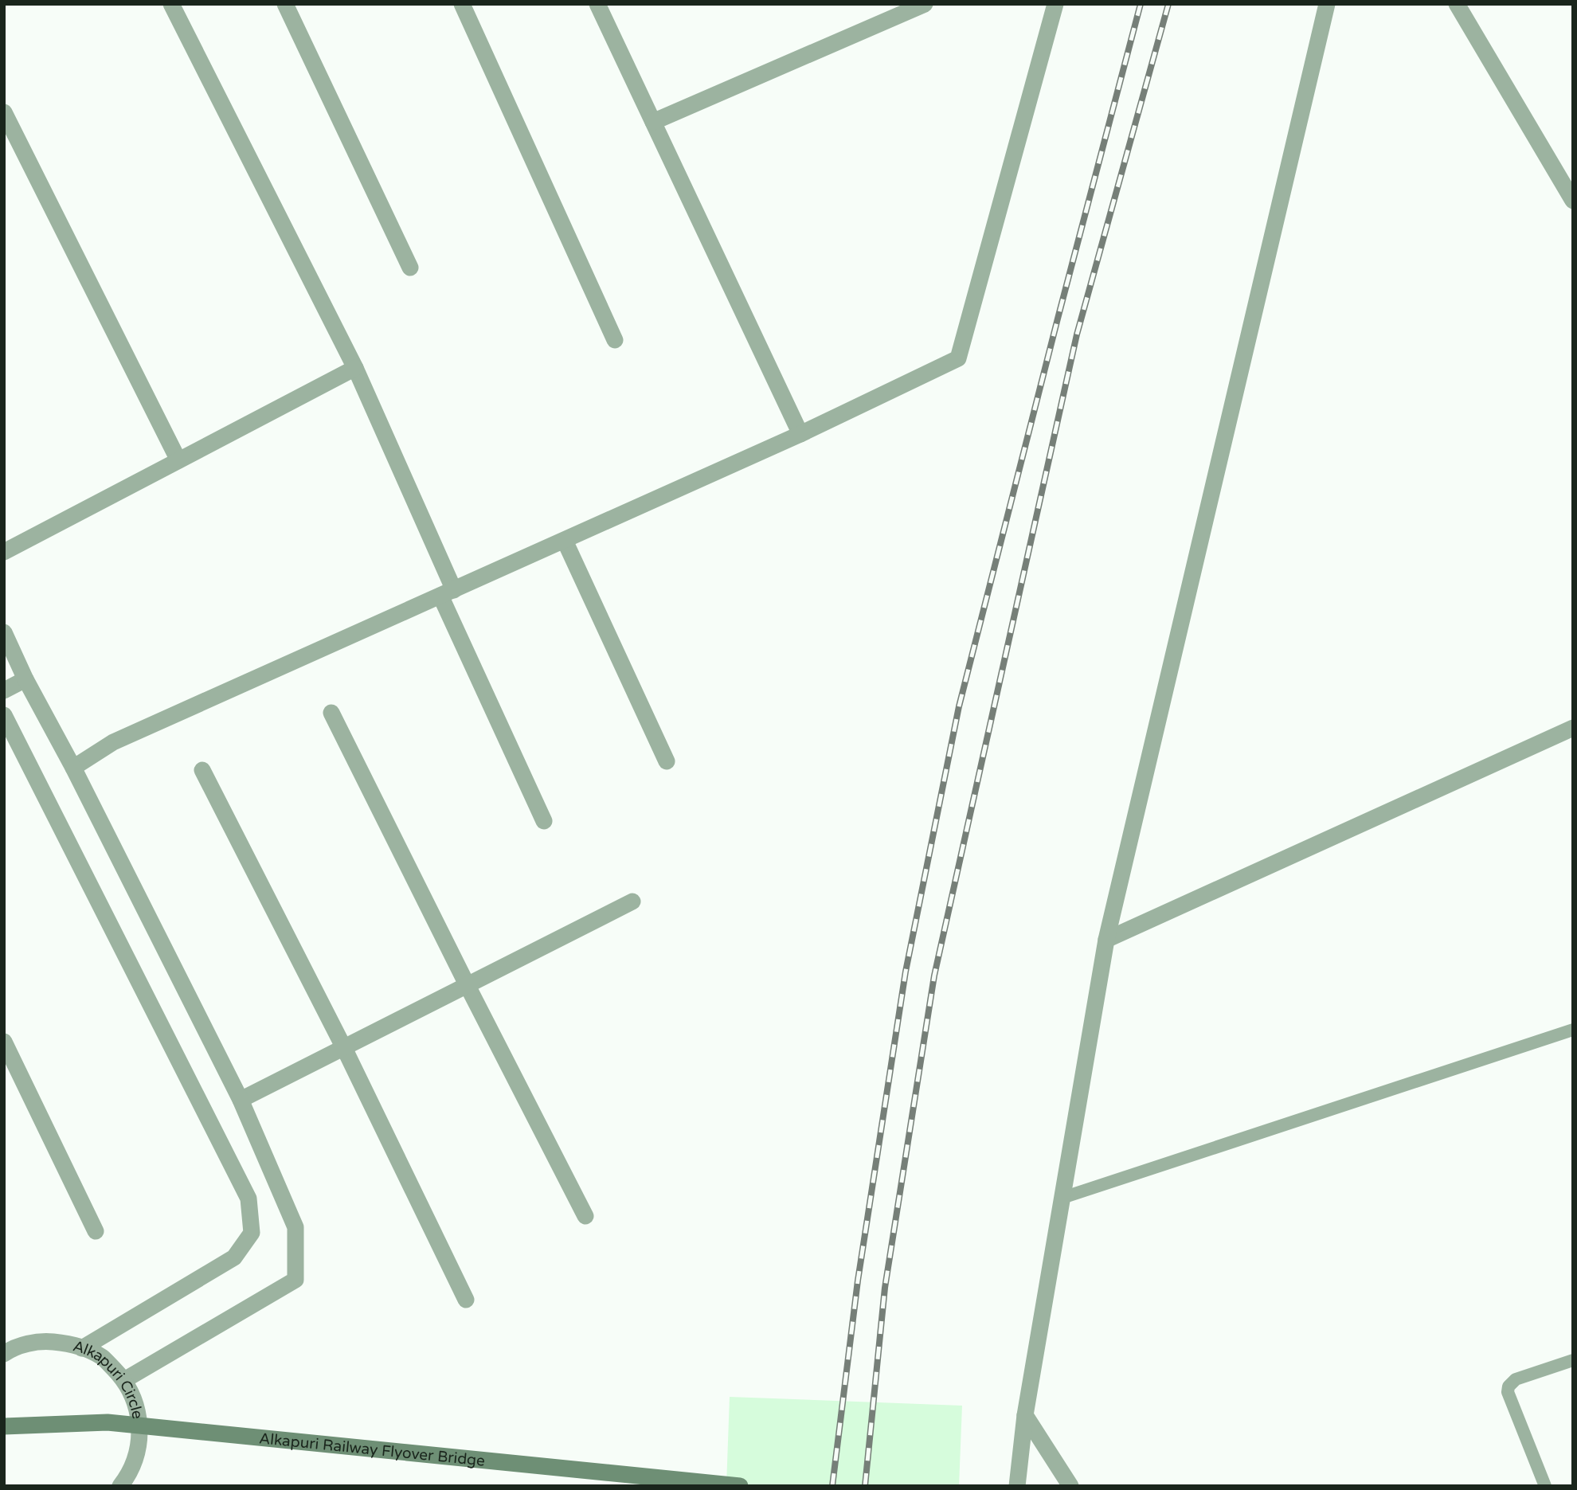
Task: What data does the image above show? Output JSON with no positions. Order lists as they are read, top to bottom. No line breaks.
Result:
{"streets":{"main road":["Alkapuri Railway Flyover Bridge"],"street":["Alkapuri Circle"]}}
